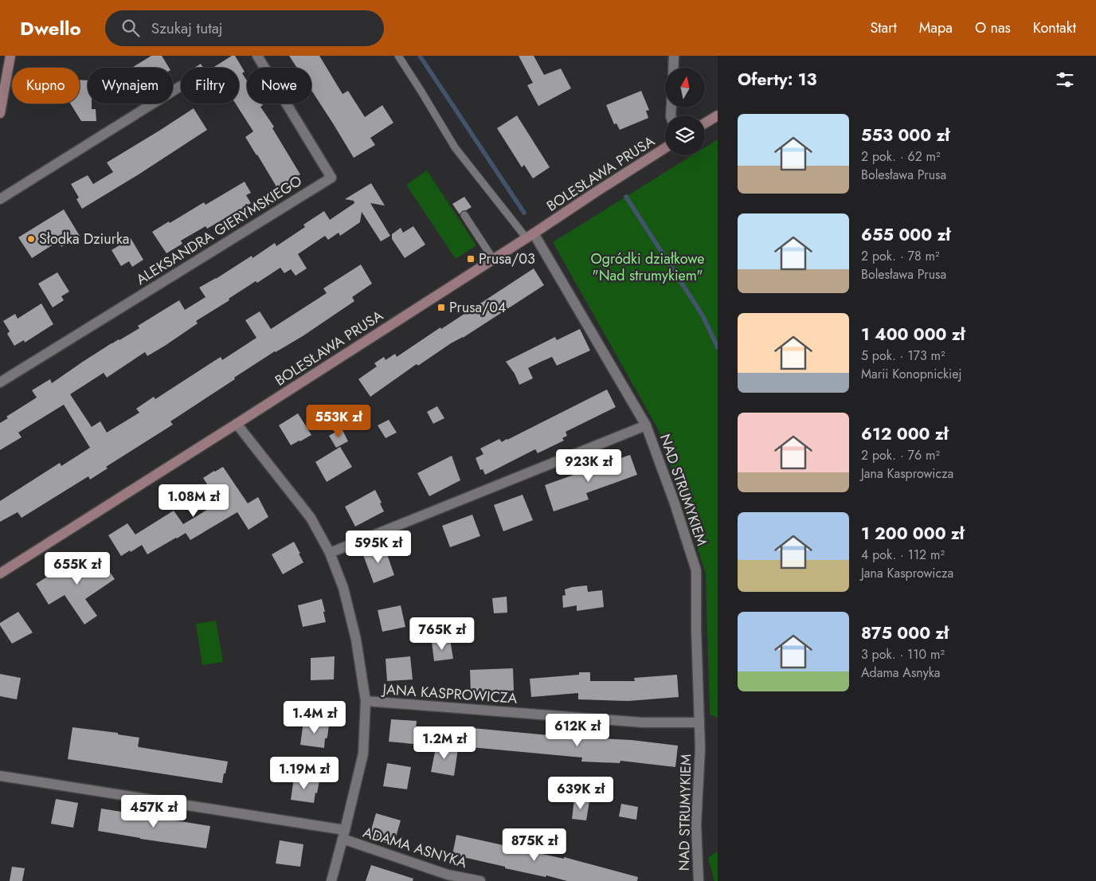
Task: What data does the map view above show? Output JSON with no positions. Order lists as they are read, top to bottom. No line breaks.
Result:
{"streets":{"street":["BOLESŁAWA PRUSA","ALEKSANDRA GIERYMSKIEGO","NAD STRUMYKIEM","JANA KASPROWICZA","ADAMA ASNYKA"]},"crossings":[["BOLESŁAWA PRUSA","NAD STRUMYKIEM"],["NAD STRUMYKIEM","JANA KASPROWICZA"]],"parks":["Ogródki działkowe \"Nad strumykiem\""],"places":{"other":["Słodka Dziurka"],"transit":["Prusa/03","Prusa/04"]},"north":"top","page":{"header":"Dwello","search":"Szukaj tutaj","nav":["Start","Mapa","O nas","Kontakt"],"heading":"Oferty: 13","chip":["Kupno","Wynajem","Filtry","Nowe"],"list":[{"name":"553 000 zł","note":"2 pok. · 62 m² · Bolesława Prusa"},{"name":"655 000 zł","note":"2 pok. · 78 m² · Bolesława Prusa"},{"name":"1 400 000 zł","note":"5 pok. · 173 m² · Marii Konopnickiej"},{"name":"612 000 zł","note":"2 pok. · 76 m² · Jana Kasprowicza"},{"name":"1 200 000 zł","note":"4 pok. · 112 m² · Jana Kasprowicza"},{"name":"875 000 zł","note":"3 pok. · 110 m² · Adama Asnyka"}],"price":["553K zł","923K zł","1.08M zł","595K zł","655K zł","765K zł","1.4M zł","612K zł","1.2M zł","1.19M zł","639K zł","457K zł","875K zł"]}}
